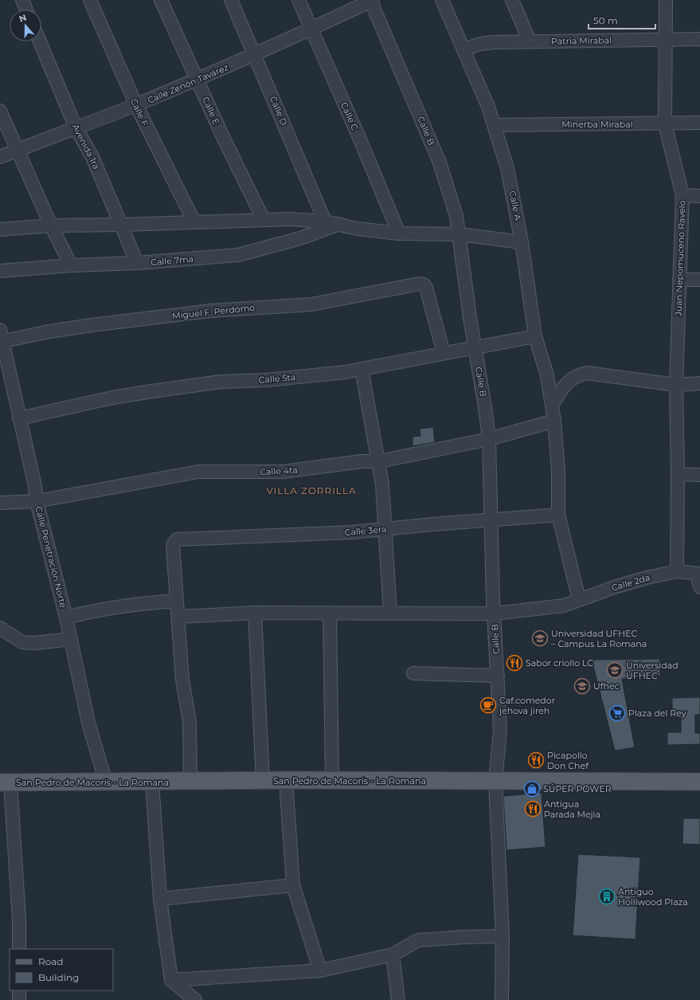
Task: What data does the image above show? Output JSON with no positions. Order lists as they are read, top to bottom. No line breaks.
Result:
{"streets":{"main road":["San Pedro de Macorís - La Romana"],"street":["Patria Mirabal","Calle Zenón Tavárez","Calle E","Calle D","Calle F","Calle C","Minerba Mirabal","Calle B","Avenida 1ra","Calle A","Juan Nepomuceno Ravelo","Calle 7ma","Miguel F. Perdomo","Calle 5ta","Calle 4ta","Calle 3era","Calle Penetración Norte","Calle 2da"]},"crossings":[["Patria Mirabal","Calle A"],["Patria Mirabal","Juan Nepomuceno Ravelo"],["Calle Zenón Tavárez","Calle E"],["Calle Zenón Tavárez","Calle D"],["Calle Zenón Tavárez","Calle F"],["Calle Zenón Tavárez","Calle C"],["Calle Zenón Tavárez","Calle B"],["Calle Zenón Tavárez","Avenida 1ra"],["Minerba Mirabal","Calle A"],["Minerba Mirabal","Juan Nepomuceno Ravelo"],["Calle B","Calle 5ta"],["Calle B","Calle 4ta"],["Calle B","Calle 3era"],["Calle B","Calle 2da"],["Calle B","San Pedro de Macorís - La Romana"],["Avenida 1ra","Calle 7ma"],["Calle A","Calle 5ta"],["Calle A","Calle 4ta"],["Calle A","Calle 3era"],["Calle A","Calle 2da"],["Juan Nepomuceno Ravelo","Calle 2da"],["Miguel F. Perdomo","Calle 5ta"],["Miguel F. Perdomo","Calle Penetración Norte"],["Calle 5ta","Calle Penetración Norte"],["Calle 4ta","Calle Penetración Norte"],["Calle Penetración Norte","San Pedro de Macorís - La Romana"]],"districts":["VILLA ZORRILLA"],"places":{"school or university":["Universidad UFHEC – Campus La Romana","Universidad UFHEC","Ufhec"],"restaurant":["Sabor criollo LC","Picapollo Don Chef","Antigua Parada Mejia"],"cafe":["Caf.comedor jehova jireh"],"supermarket":["Plaza del Rey"],"shop":["SÚPER POWER"],"building":["Antiguo Holliwood Plaza"]},"legend":["Road","Building"],"scale_bar":"50 m","north":"top"}
